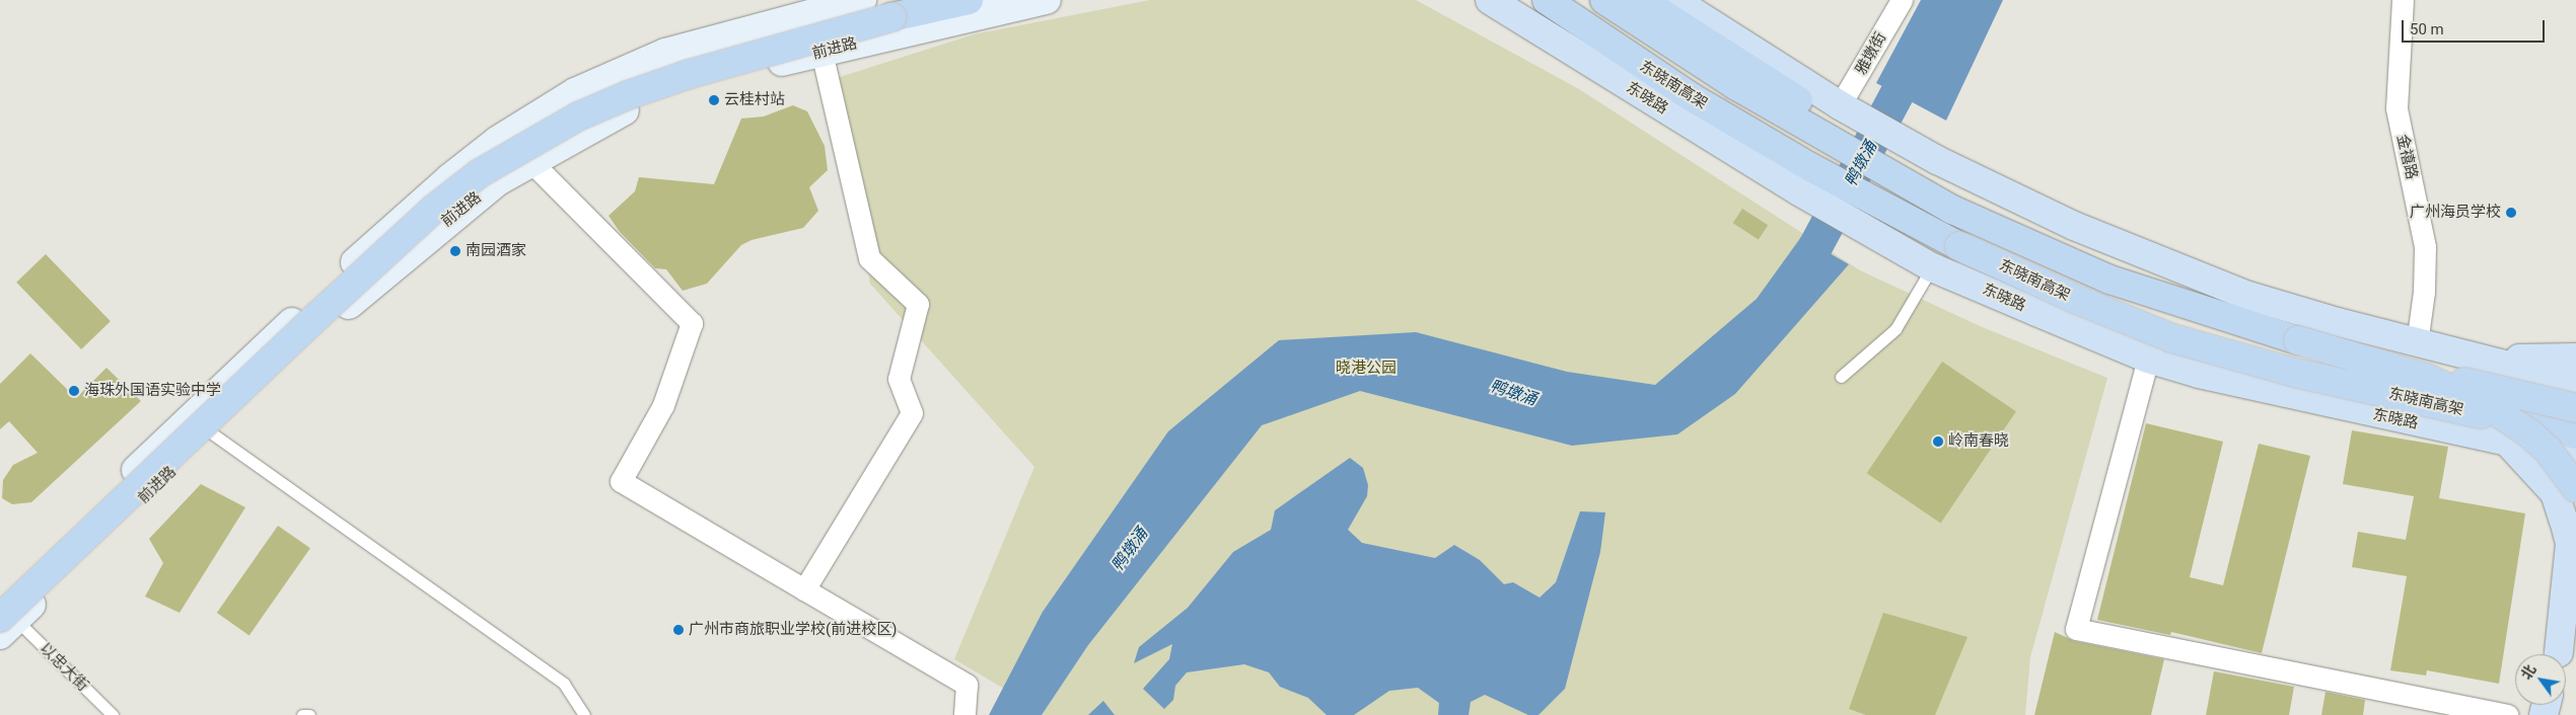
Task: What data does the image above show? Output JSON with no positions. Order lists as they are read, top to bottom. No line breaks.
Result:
{"streets":{"highway":["东晓南高架"],"main road":["前进路","东晓路"],"street":["雅墩街","金禧路"],"lane":["以忠大街"]},"crossings":[["前进路","以忠大街"]],"water":["鸭墩涌"],"parks":["晓港公园"],"places":["云桂村站","广州海员学校","南园酒家","海珠外国语实验中学","岭南春晓","广州市商旅职业学校(前进校区)"],"scale_bar":"50 m","north":"top left"}
